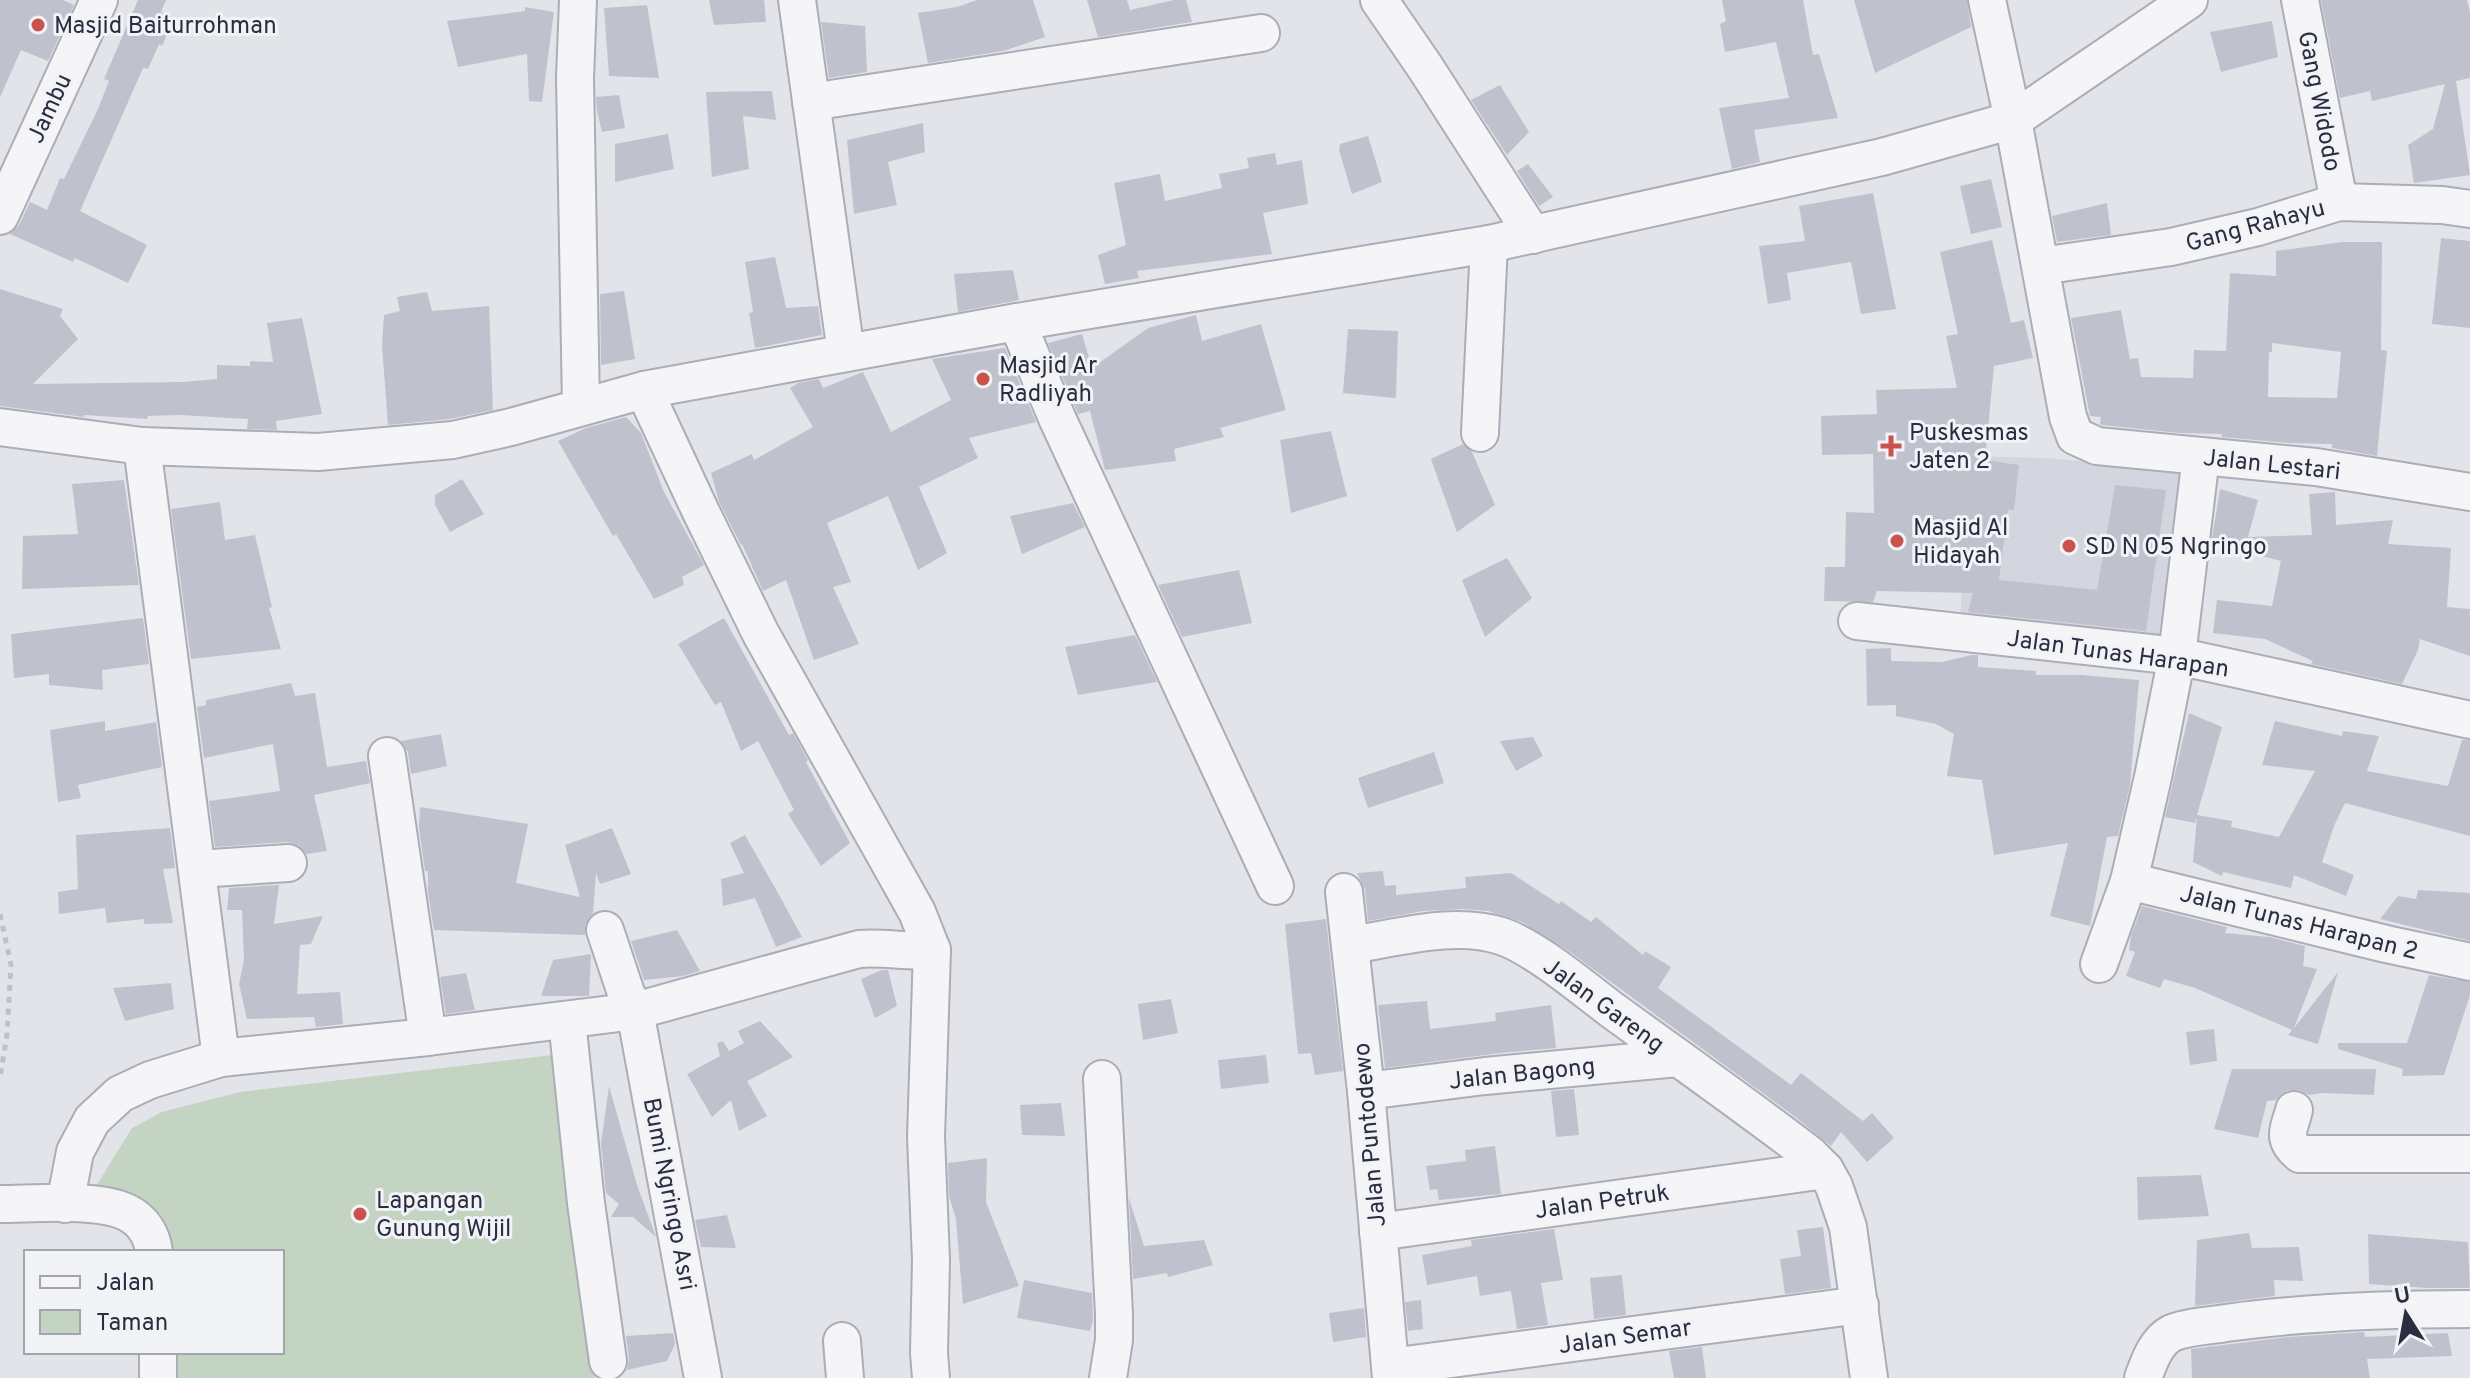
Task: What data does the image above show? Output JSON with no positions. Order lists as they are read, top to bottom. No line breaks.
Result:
{"streets":{"street":["Gang Widodo","Jambu","Gang Rahayu","Jalan Lestari","Jalan Tunas Harapan","Jalan Tunas Harapan 2","Jalan Gareng","Jalan Bagong","Jalan Puntodewo","Bumi Ngringo Asri","Jalan Petruk","Jalan Semar"]},"crossings":[["Gang Widodo","Gang Rahayu"],["Gang Rahayu","Jalan Lestari"],["Jalan Gareng","Jalan Bagong"],["Jalan Gareng","Jalan Puntodewo"],["Jalan Gareng","Jalan Petruk"],["Jalan Bagong","Jalan Puntodewo"],["Jalan Puntodewo","Jalan Petruk"],["Jalan Puntodewo","Jalan Semar"]],"places":{"other":["Masjid Baiturrohman","Masjid Ar Radliyah","Masjid Al Hidayah","SD N 05 Ngringo","Lapangan Gunung Wijil"],"health":["Puskesmas Jaten 2"]},"legend":["Jalan","Taman"],"north":"top"}
